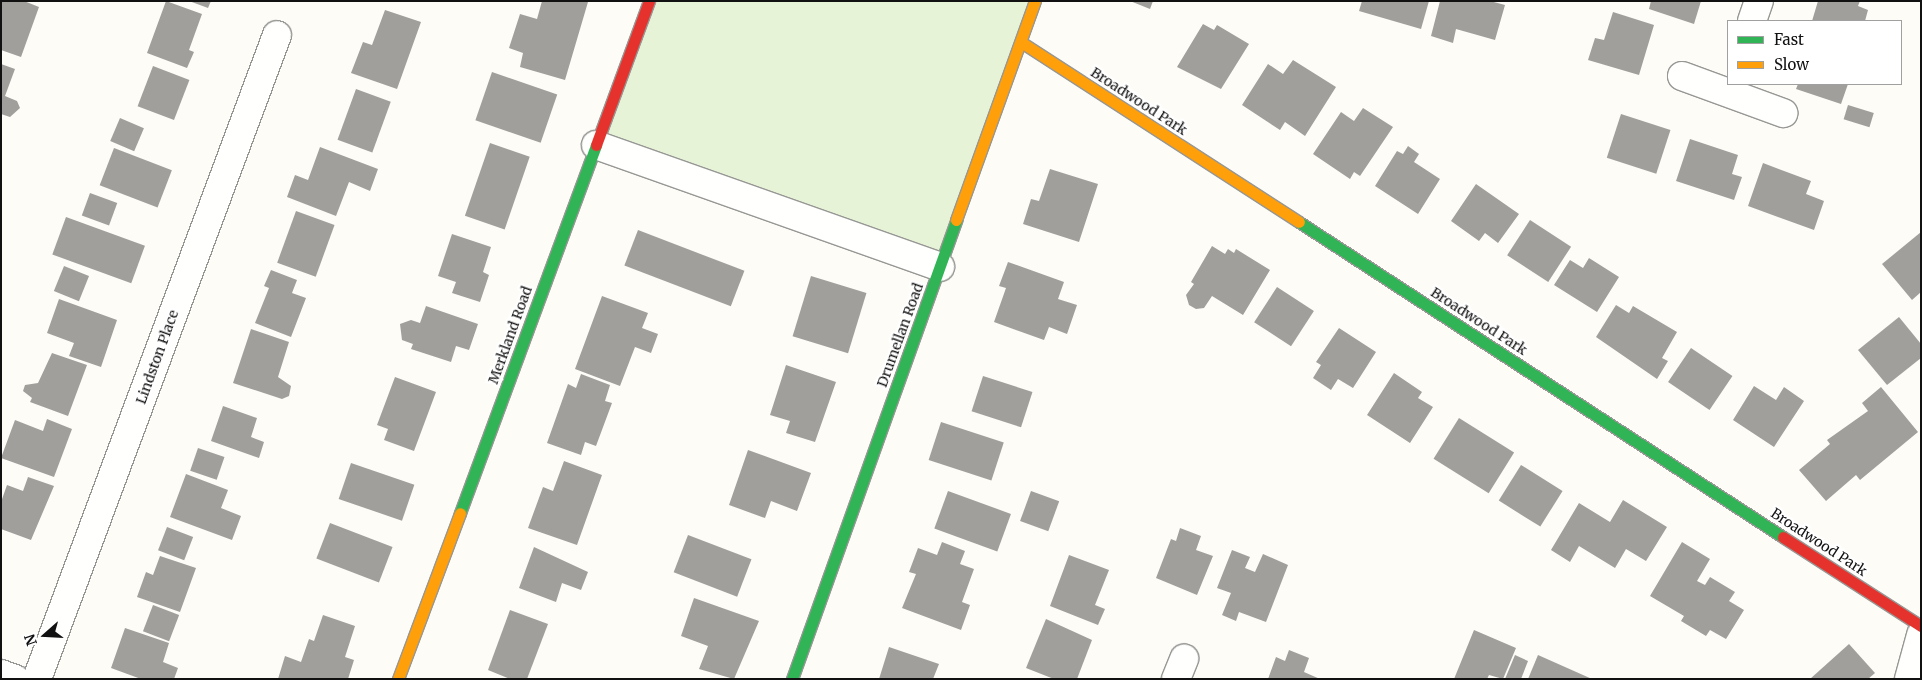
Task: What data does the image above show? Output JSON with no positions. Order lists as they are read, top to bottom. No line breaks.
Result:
{"streets":{"street":["Broadwood Park","Merkland Road","Drumellan Road","Lindston Place"]},"crossings":[["Broadwood Park","Drumellan Road"]],"legend":["Fast","Slow"],"north":"left"}
